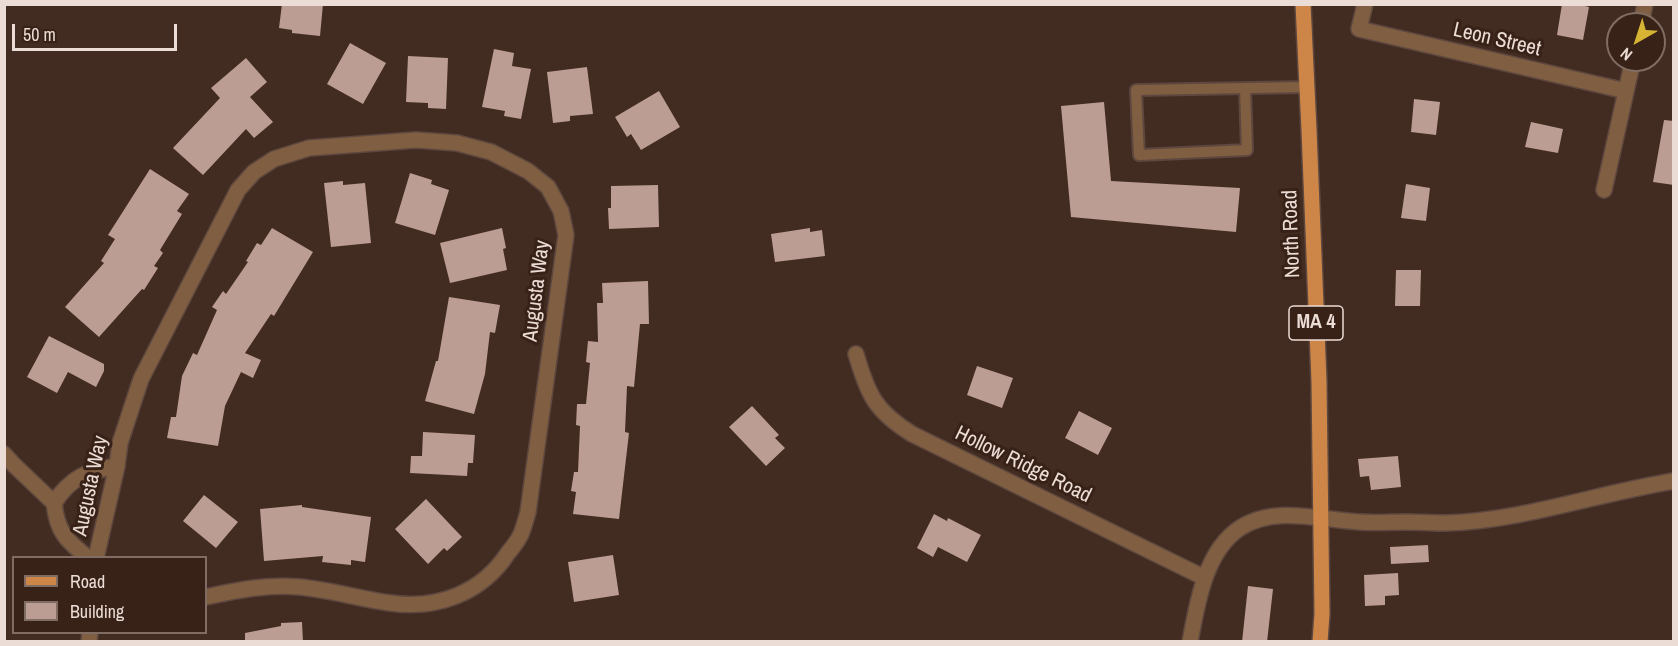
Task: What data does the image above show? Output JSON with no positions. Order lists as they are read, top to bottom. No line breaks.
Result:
{"streets":{"main road":["North Road","MA 4"],"street":["Leon Street","Augusta Way","Hollow Ridge Road"]},"legend":["Road","Building"],"scale_bar":"50 m","north":"bottom left"}
